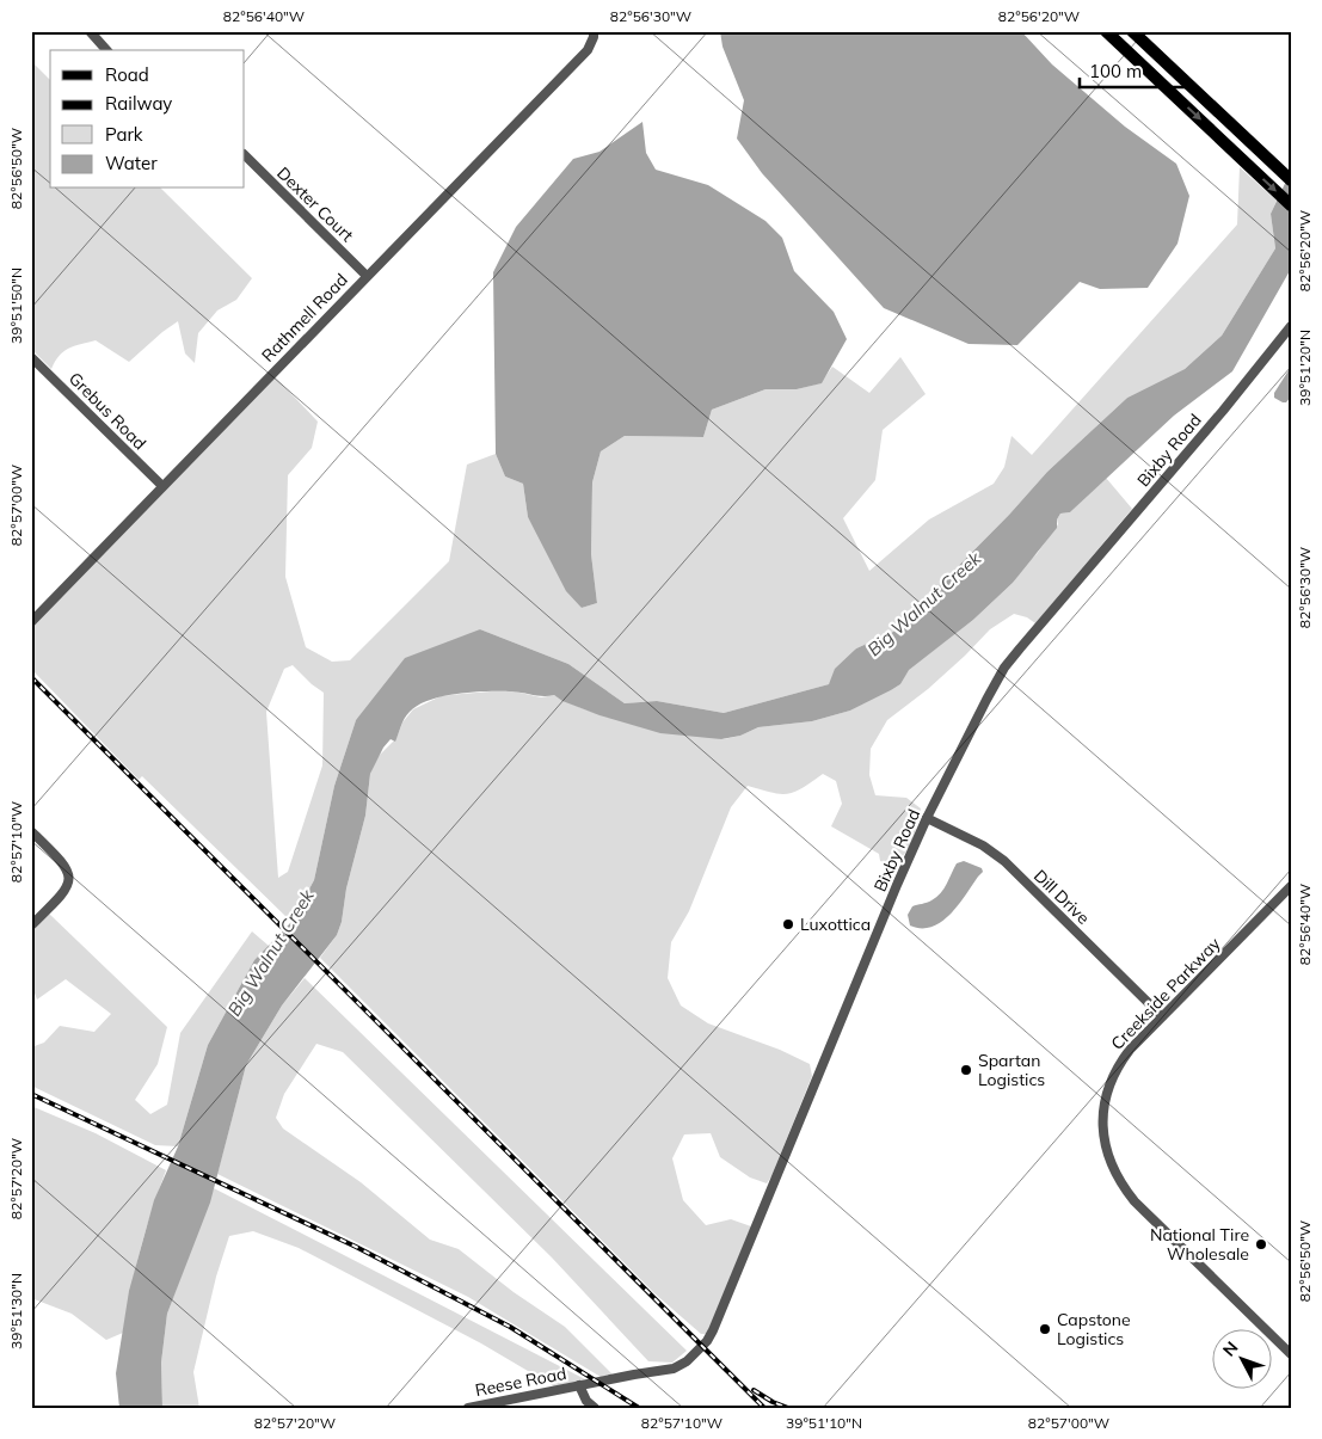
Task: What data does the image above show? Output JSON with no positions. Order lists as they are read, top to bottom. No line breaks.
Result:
{"streets":{"street":["Dexter Court","Rathmell Road","Grebus Road","Bixby Road","Dill Drive","Creekside Parkway","Reese Road"]},"crossings":[["Dexter Court","Rathmell Road"],["Rathmell Road","Grebus Road"],["Bixby Road","Dill Drive"],["Bixby Road","Reese Road"],["Dill Drive","Creekside Parkway"]],"water":["Big Walnut Creek"],"places":["Luxottica","Spartan Logistics","National Tire Wholesale","Capstone Logistics"],"legend":["Road","Railway","Park","Water"],"scale_bar":"100 m","north":"top left","coordinates":["82°56'40\"W","82°56'30\"W","82°56'20\"W","82°56'50\"W","39°51'50\"N","39°51'20\"N","82°57'00\"W","82°57'10\"W","82°57'20\"W","39°51'30\"N","39°51'10\"N"]}
